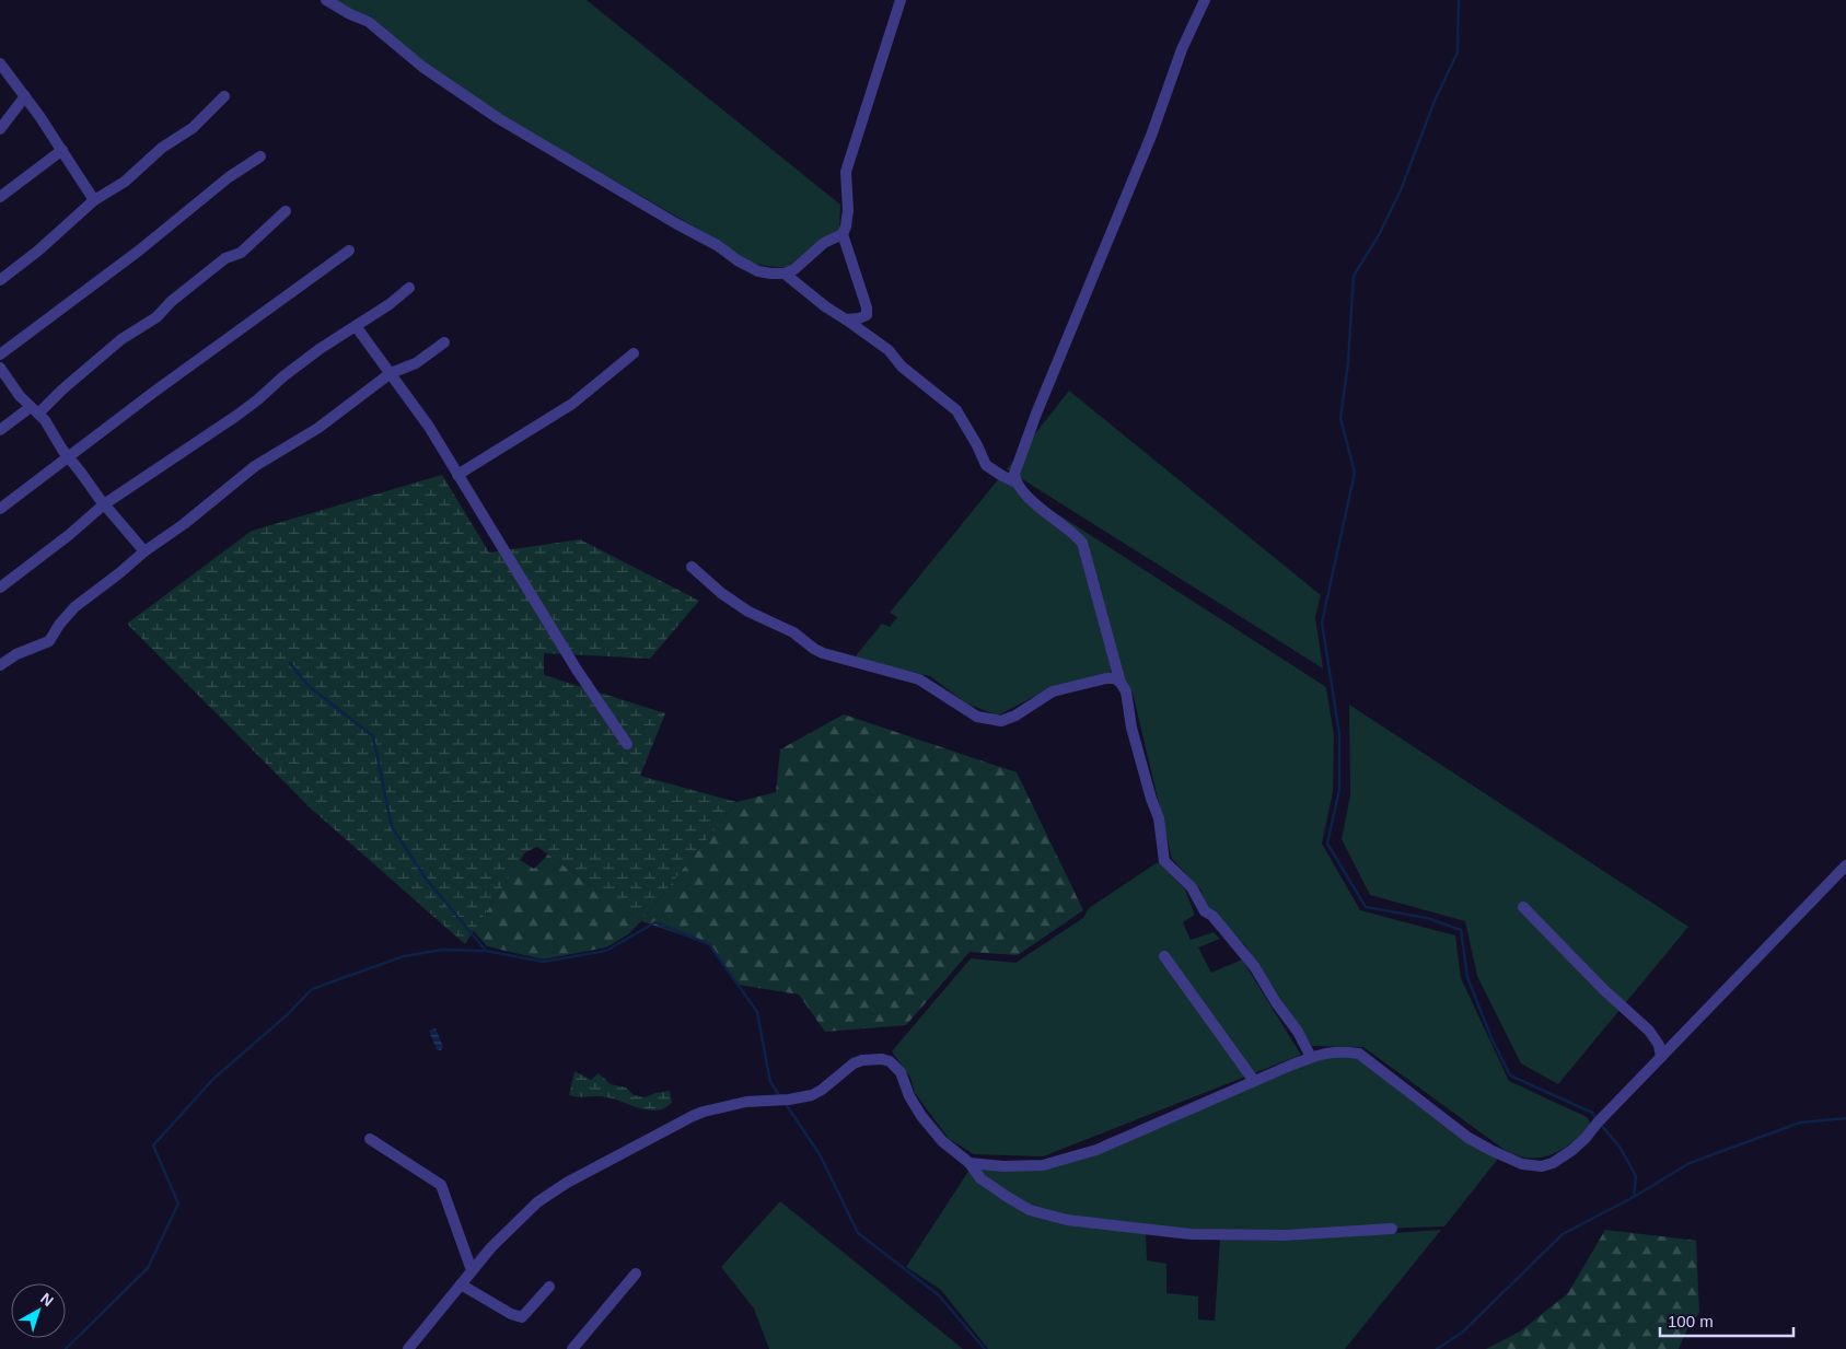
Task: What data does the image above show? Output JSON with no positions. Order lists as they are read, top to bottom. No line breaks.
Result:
{"scale_bar":"100 m","north":"top right"}
